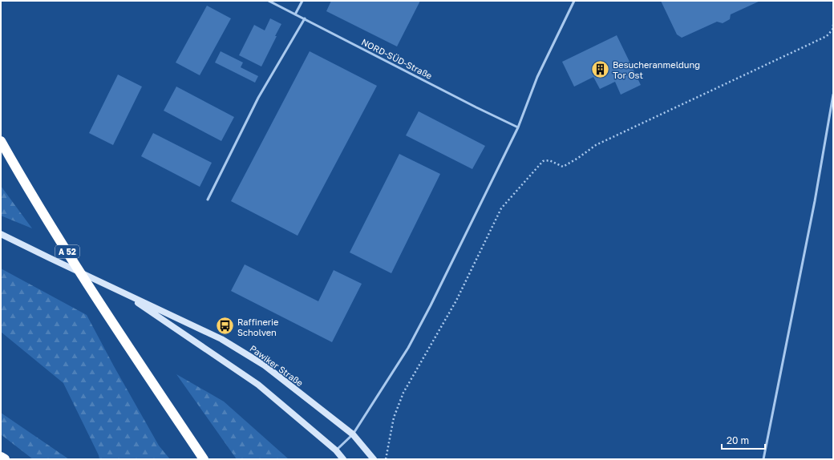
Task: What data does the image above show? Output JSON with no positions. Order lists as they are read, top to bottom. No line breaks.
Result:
{"streets":{"highway":["A 52"],"street":["Pawiker Straße"],"lane":["NORD-SÜD-Straße"]},"places":{"building":["Besucheranmeldung Tor Ost"],"bus stop":["Raffinerie Scholven"]},"scale_bar":"20 m"}
